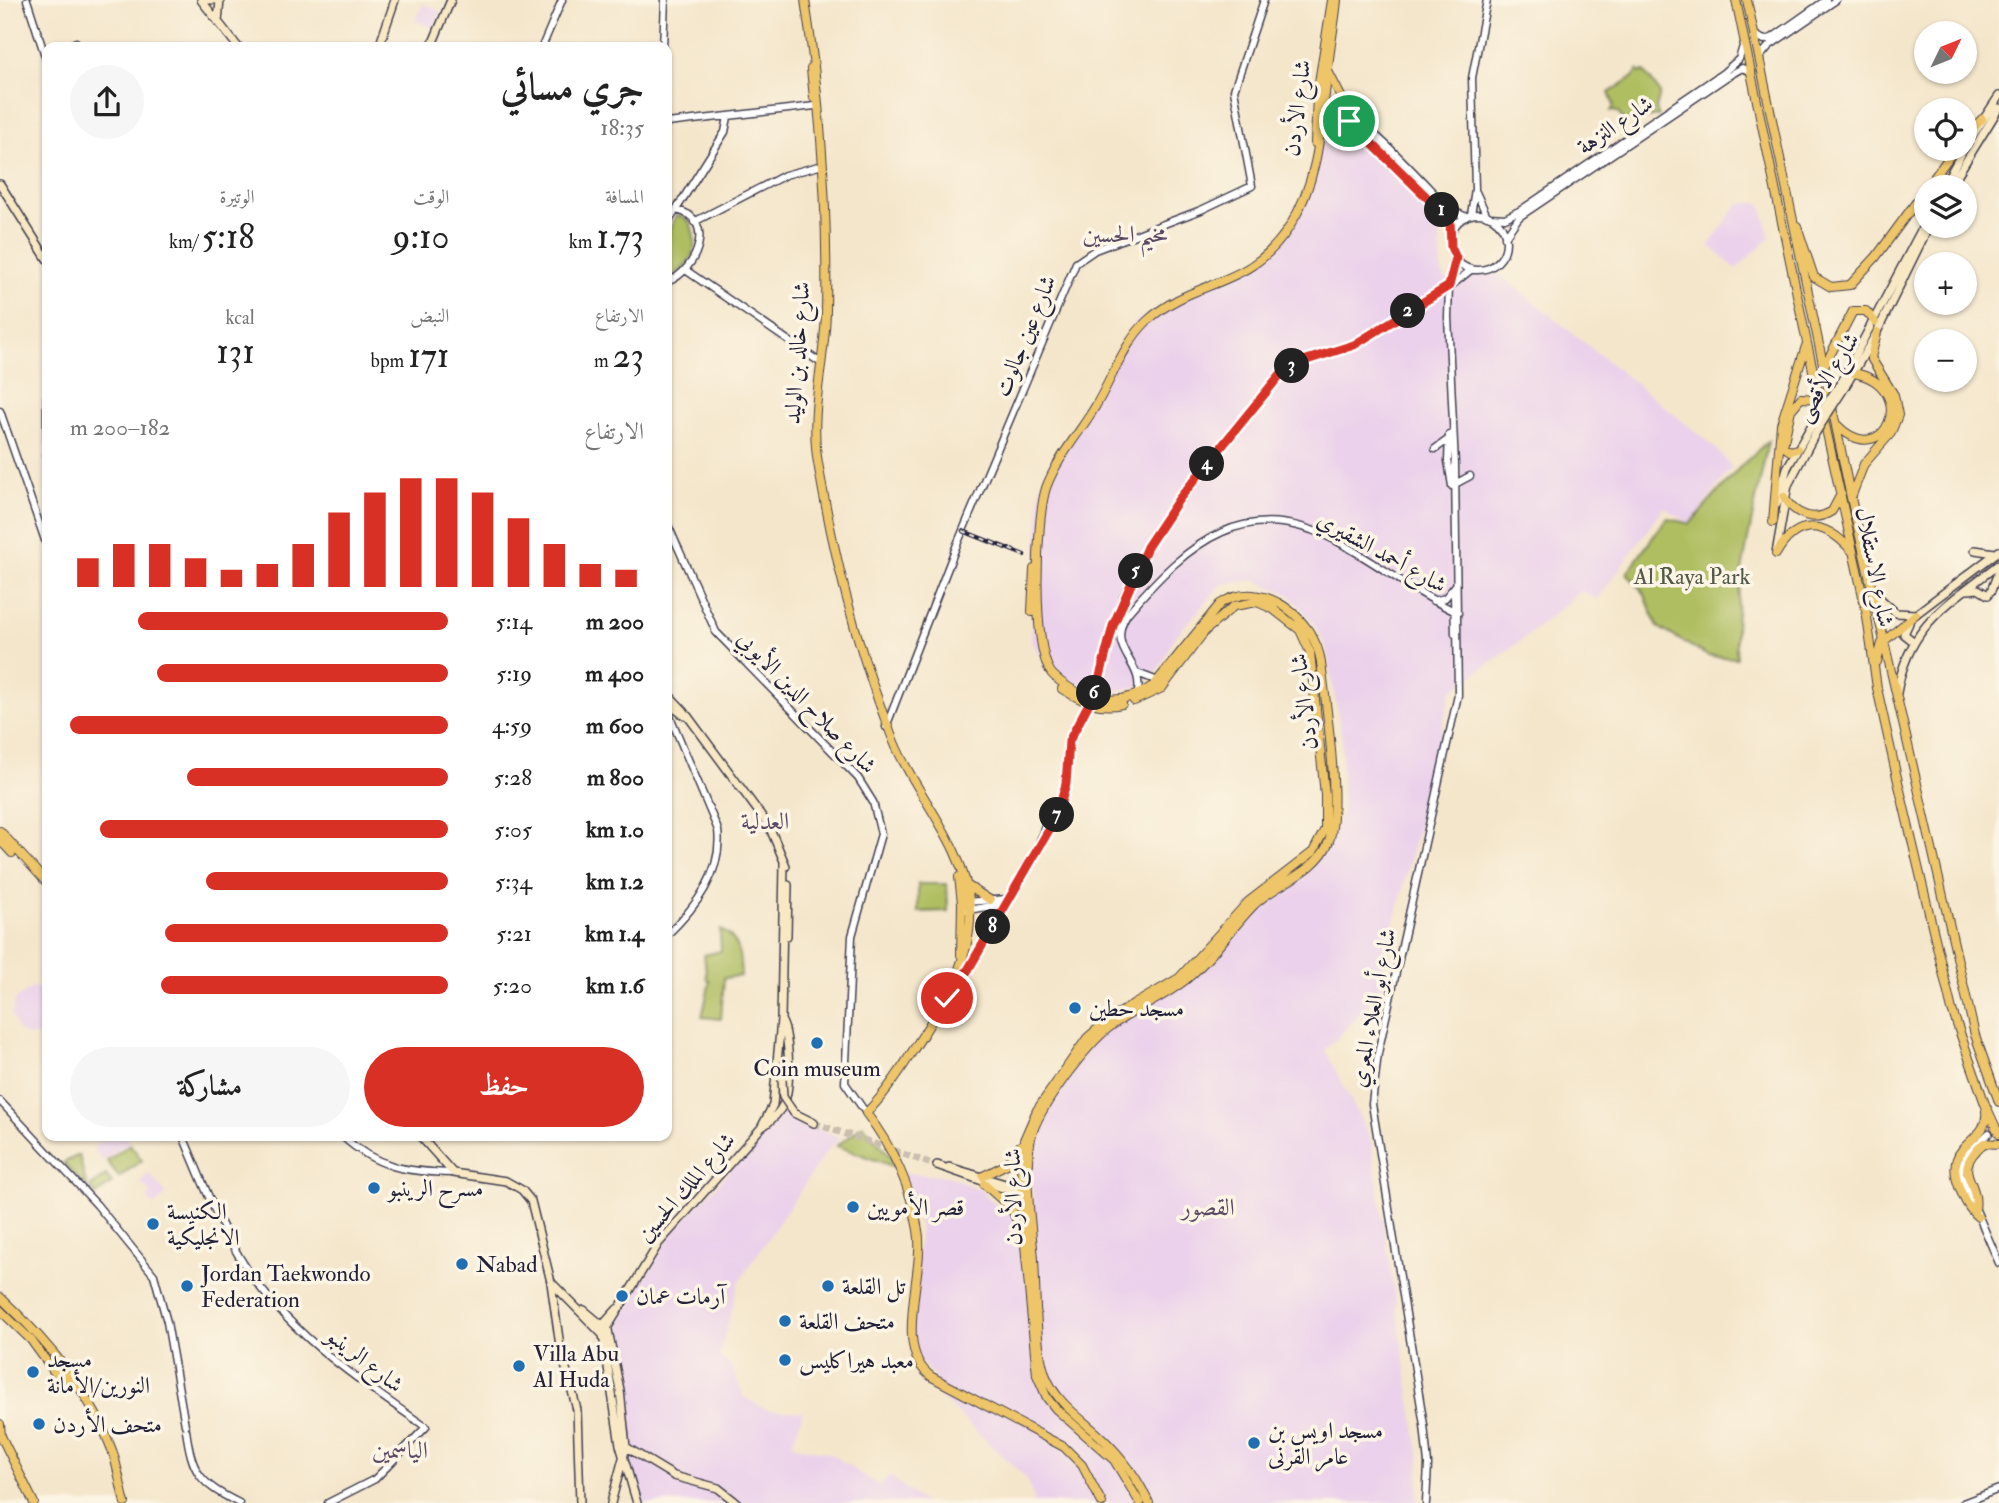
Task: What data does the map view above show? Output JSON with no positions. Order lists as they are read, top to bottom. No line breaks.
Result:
{"streets":{"main road":["شارع الأردن","شارع خالد بن الوليد","شارع الأقصى","شارع الاستقلال","شارع الملك الحسين"],"street":["شارع النزهة","شارع عين جالوت","شارع أحمد الشقيري","شارع صلاح الدين الأيوبي","شارع أبو العلاء المعري","شارع الرينبو"]},"crossings":[["شارع النزهة","شارع الاستقلال"],["شارع النزهة","شارع أبو العلاء المعري"],["شارع عين جالوت","شارع خالد بن الوليد"],["شارع خالد بن الوليد","شارع صلاح الدين الأيوبي"],["شارع أحمد الشقيري","شارع أبو العلاء المعري"]],"districts":["مخيم الحسين","العدلية","القصور","الياسمين"],"parks":["Al Raya Park"],"places":["مسجد حطين","Coin museum","مسرح الرينبو","قصر الأمويين","الكنيسة الانجليكية","Nabad","Jordan Taekwondo Federation","تل القلعة","آرمات عمان","متحف القلعة","معبد هيراكليس","Villa Abu Al Huda","مسجد النورين/الأمانة","متحف الأردن","مسجد اويس بن عامر القرنى"],"north":"top right","page":{"map_buttons":["+","−"],"heading":["جري مسائي","18:35"],"stats":[["المسافة","1.73 km"],["الوقت","9:10"],["الوتيرة","5:18 /km"],["الارتفاع","23 m"],["النبض","171 bpm"],["kcal","131"]],"pins":["1","2","3","4","5","6","7","8"],"chart":["الارتفاع","182–200 m"],"list":[{"name":"200 m","note":"5:14"},{"name":"400 m","note":"5:19"},{"name":"600 m","note":"4:59"},{"name":"800 m","note":"5:28"},{"name":"1.0 km","note":"5:05"},{"name":"1.2 km","note":"5:34"},{"name":"1.4 km","note":"5:21"},{"name":"1.6 km","note":"5:20"}],"buttons":["حفظ","مشاركة"]}}
